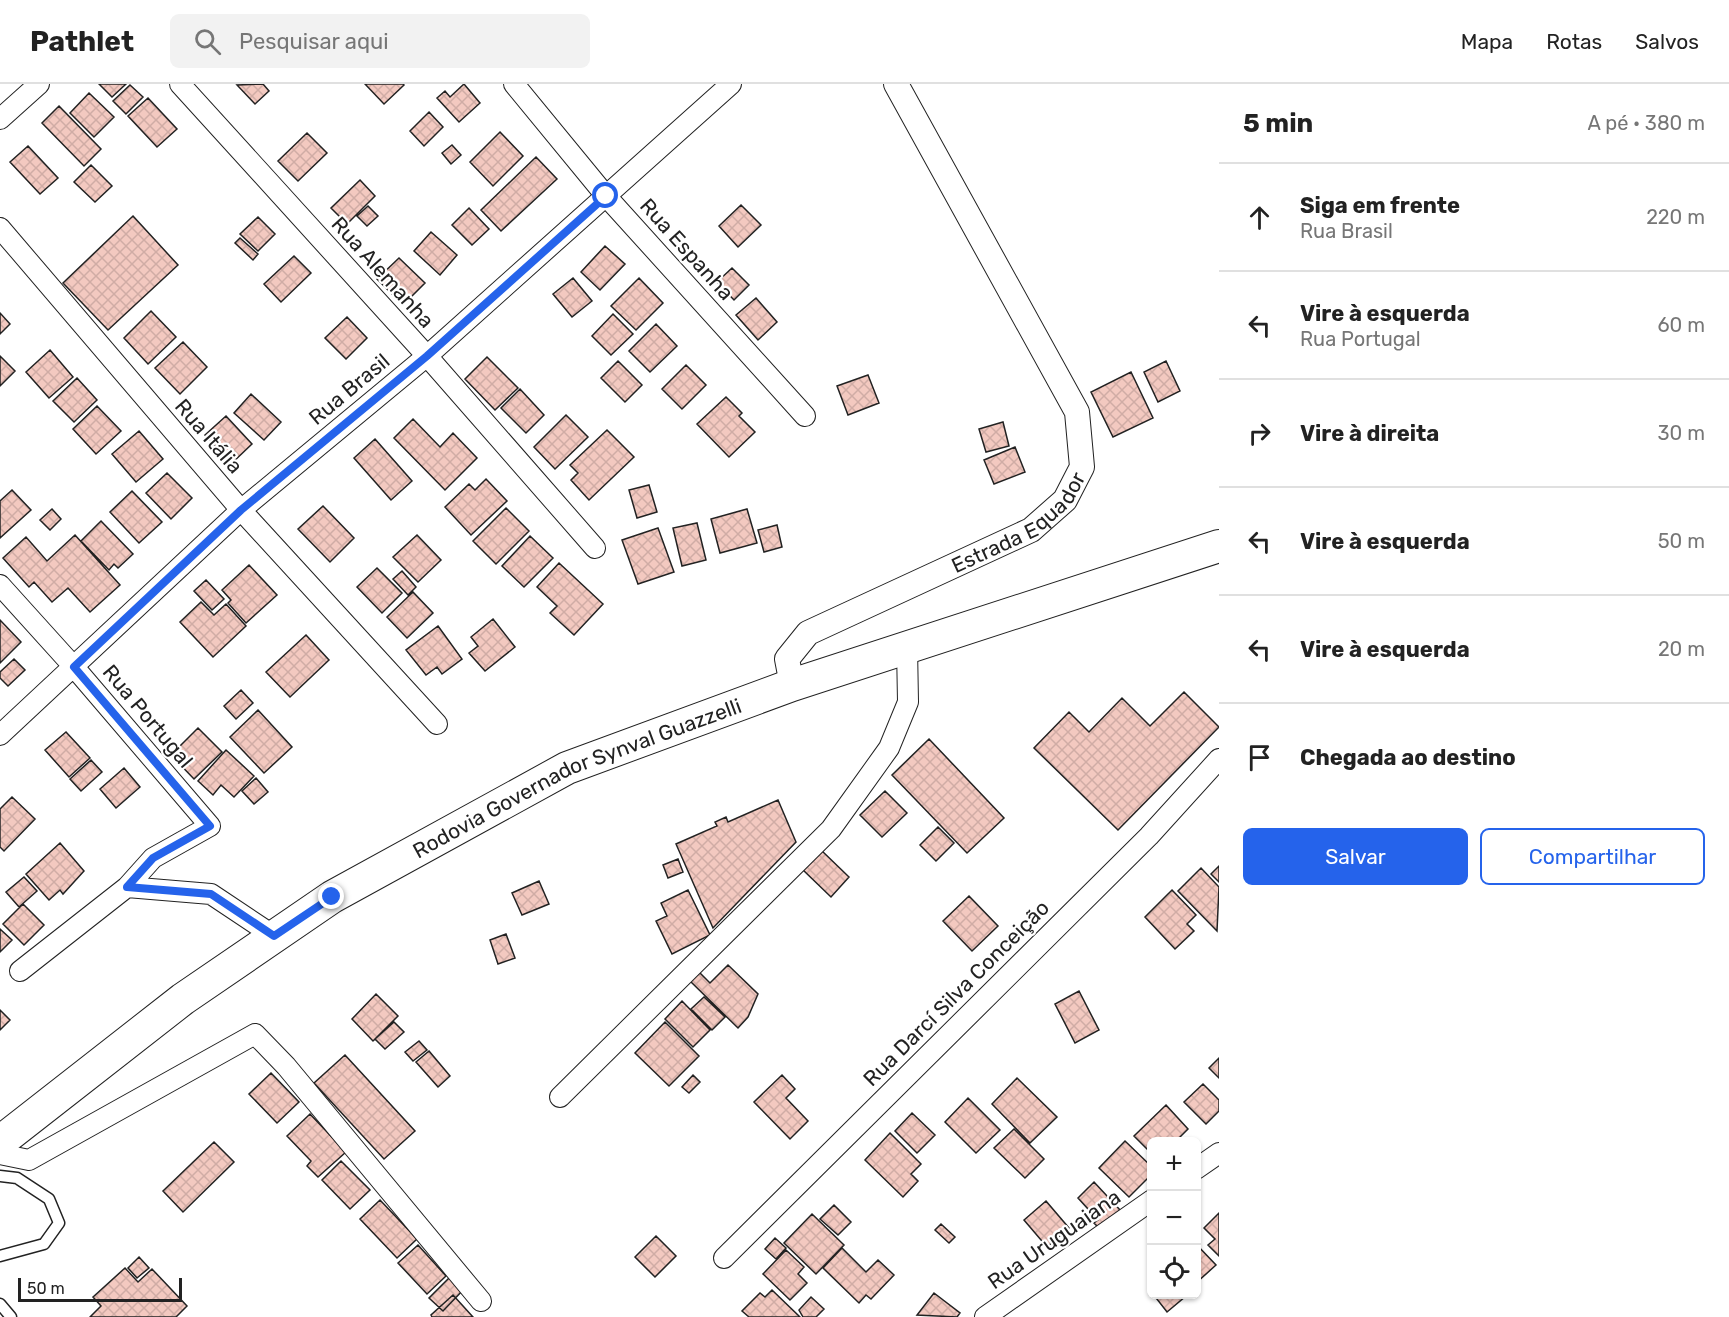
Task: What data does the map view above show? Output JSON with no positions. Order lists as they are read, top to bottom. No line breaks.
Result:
{"streets":{"main road":["Rodovia Governador Synval Guazzelli"],"street":["Rua Espanha","Rua Alemanha","Rua Brasil","Rua Itália","Estrada Equador","Rua Portugal","Rua Darcí Silva Conceição","Rua Uruguaiana"]},"crossings":[["Rua Espanha","Rua Brasil"],["Rua Alemanha","Rua Brasil"],["Rua Brasil","Rua Itália"],["Rua Brasil","Rua Portugal"],["Estrada Equador","Rodovia Governador Synval Guazzelli"]],"scale_bar":"50 m","page":{"header":"Pathlet","search":"Pesquisar aqui","nav":["Mapa","Rotas","Salvos"],"heading":["5 min","A pé · 380 m"],"list":[["Siga em frente","Rua Brasil","220 m"],["Vire à esquerda","Rua Portugal","60 m"],["Vire à direita","30 m"],["Vire à esquerda","50 m"],["Vire à esquerda","20 m"],"Chegada ao destino"],"buttons":["Salvar","Compartilhar"],"map_buttons":["+","−"],"scale":"50 m"}}
